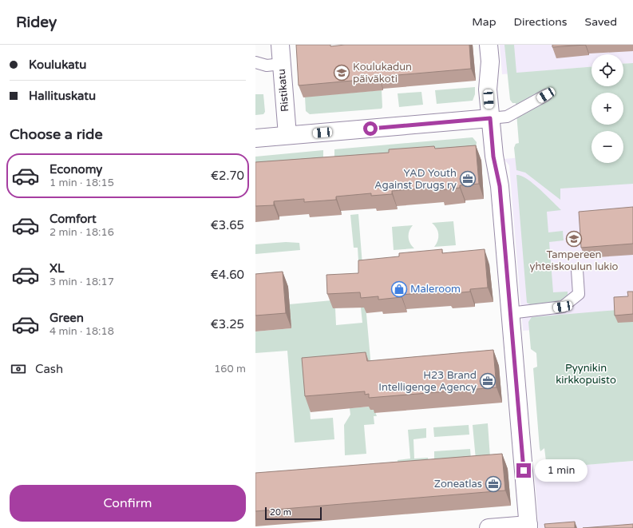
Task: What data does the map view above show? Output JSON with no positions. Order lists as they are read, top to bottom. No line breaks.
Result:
{"streets":{"street":["Ristikatu"]},"parks":["Pyynikin kirkkopuisto"],"places":{"school or university":["Koulukadun päiväkoti","Tampereen yhteiskoulun lukio"],"office":["YAD Youth Against Drugs ry","H23 Brand Intelligenge Agency","Zoneatlas"],"shop":["Maleroom"]},"scale_bar":"20 m","page":{"header":"Ridey","nav":["Map","Directions","Saved"],"banner":["Koulukatu","Hallituskatu"],"map_buttons":["+","−"],"heading":"Choose a ride","list":[{"name":"Economy","note":"1 min · 18:15","value":"€2.70"},{"name":"Comfort","note":"2 min · 18:16","value":"€3.65"},{"name":"XL","note":"3 min · 18:17","value":"€4.60"},{"name":"Green","note":"4 min · 18:18","value":"€3.25"}],"pay":["Cash","160 m"],"bubble":"1 min","buttons":"Confirm","scale":"20 m"}}
